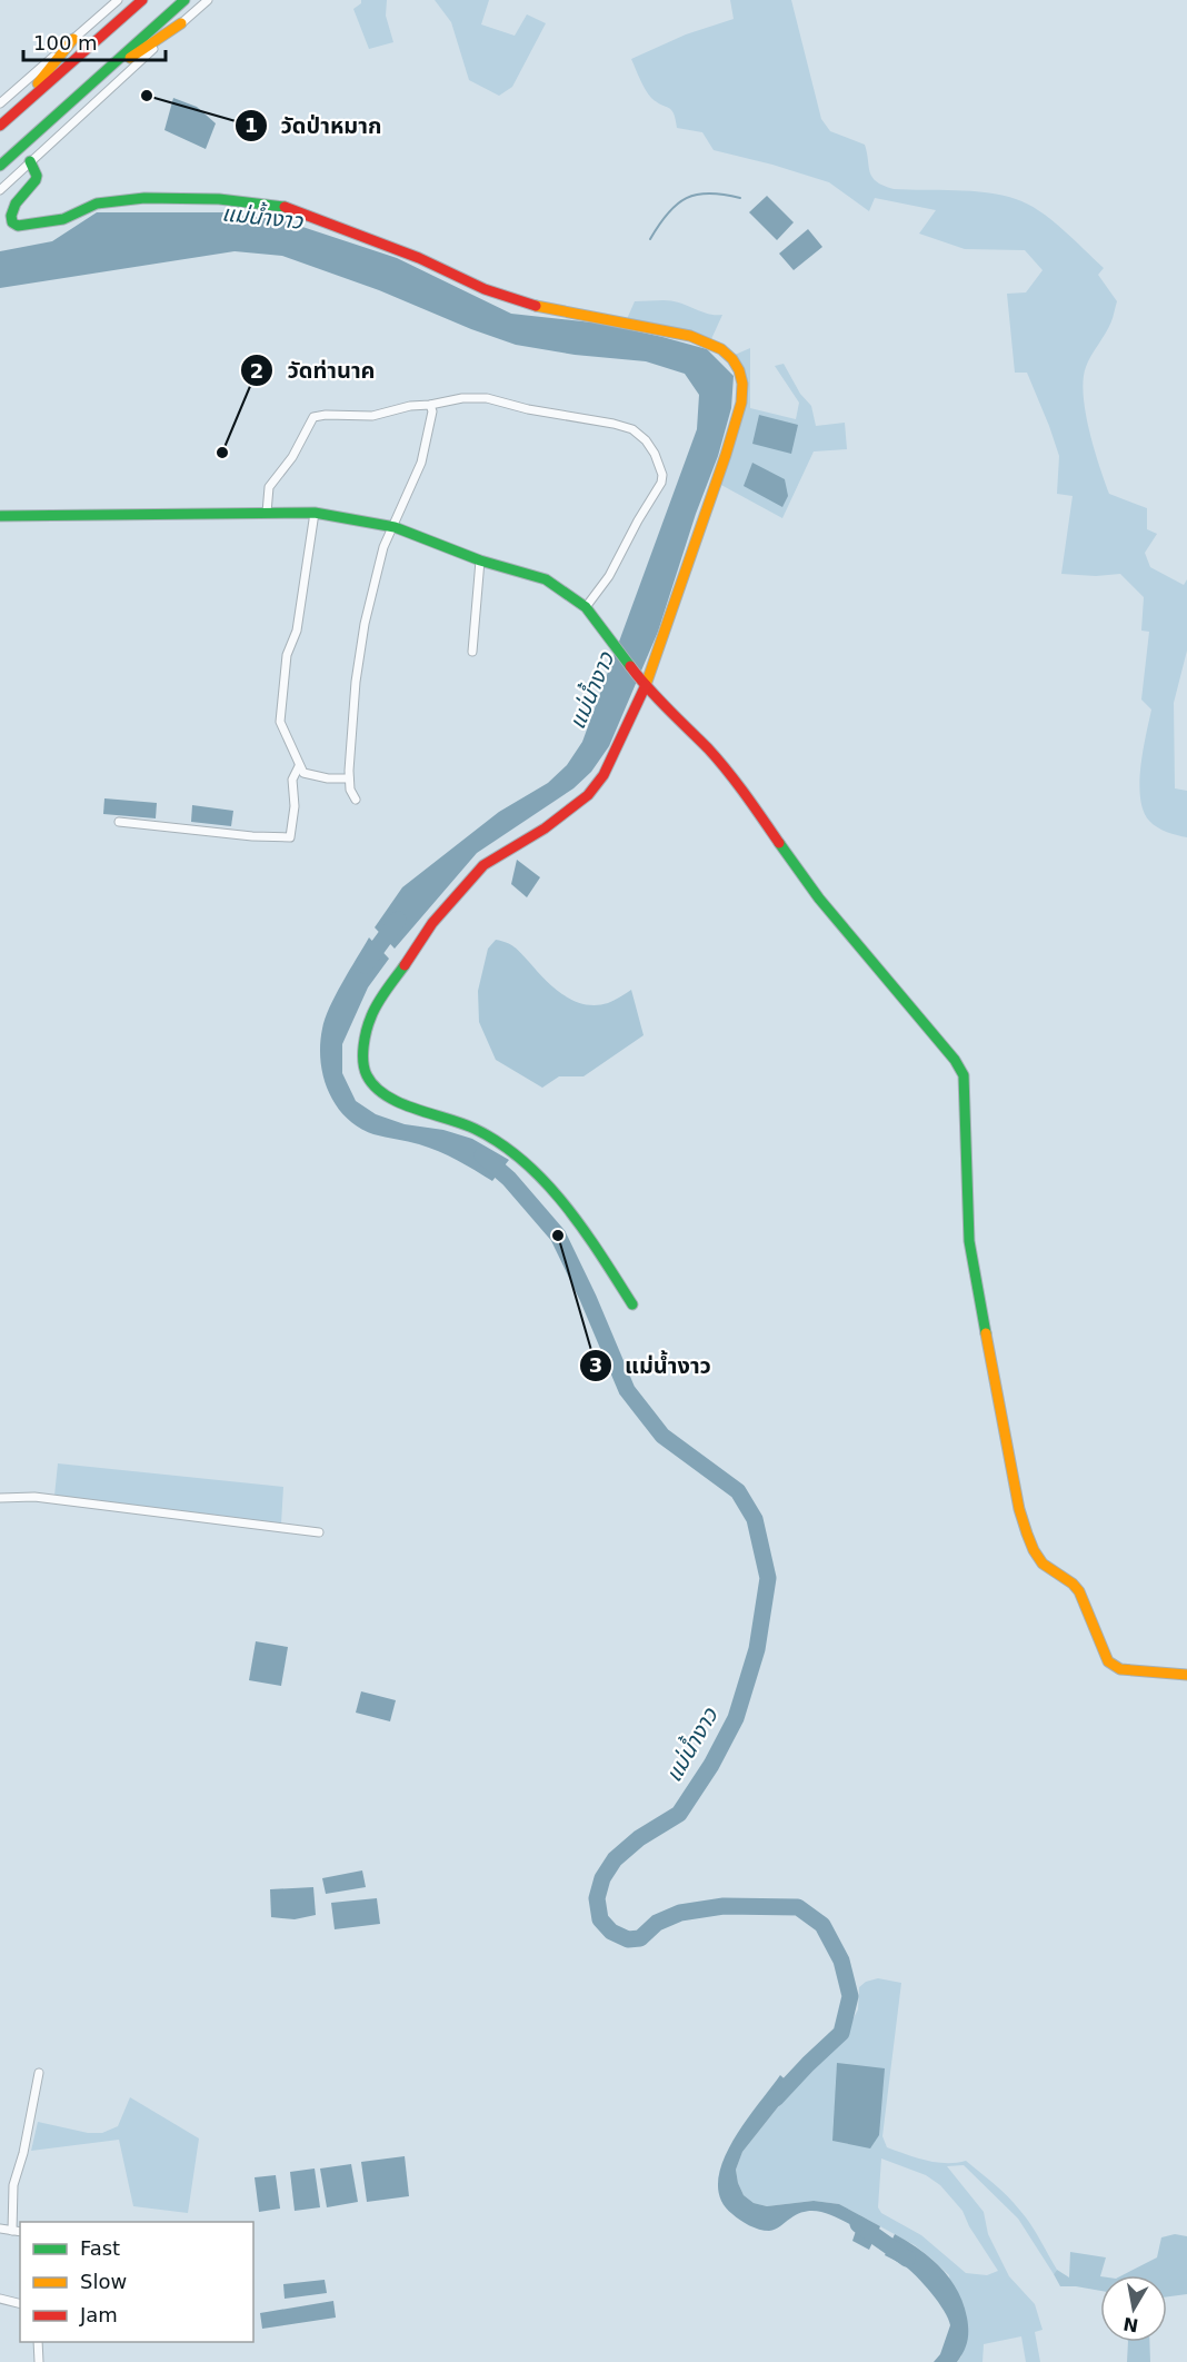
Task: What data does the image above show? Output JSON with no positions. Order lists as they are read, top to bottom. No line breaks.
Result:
{"water":["แม่น้ำงาว"],"places":["วัดป่าหมาก","วัดท่านาค","แม่น้ำงาว"],"legend":["Fast","Slow","Jam"],"scale_bar":"100 m","north":"bottom"}
